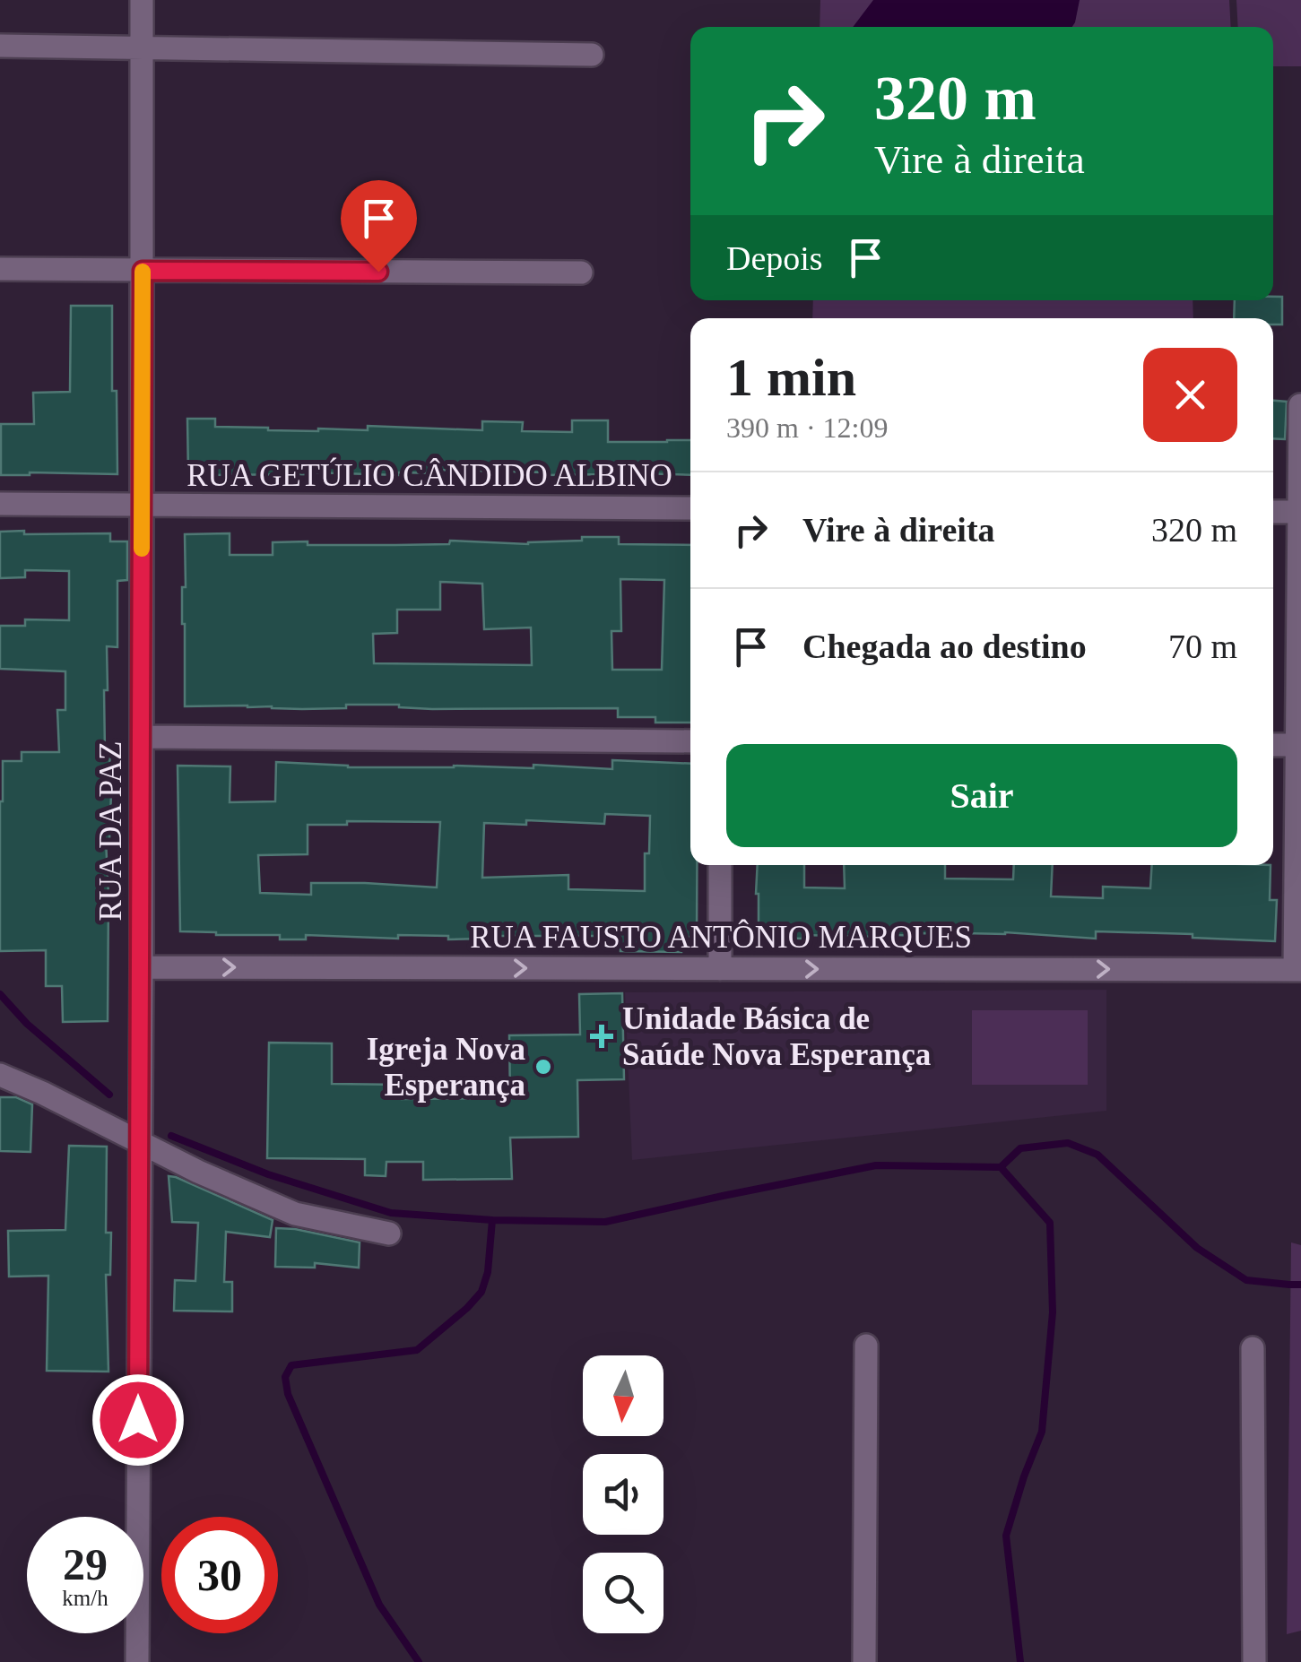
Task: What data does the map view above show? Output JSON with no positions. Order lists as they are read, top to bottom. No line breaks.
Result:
{"streets":{"street":["RUA GETÚLIO CÂNDIDO ALBINO","RUA DA PAZ","RUA FAUSTO ANTÔNIO MARQUES"]},"crossings":[["RUA GETÚLIO CÂNDIDO ALBINO","RUA DA PAZ"],["RUA DA PAZ","RUA FAUSTO ANTÔNIO MARQUES"]],"one_way":["RUA FAUSTO ANTÔNIO MARQUES"],"places":{"health":["Unidade Básica de Saúde Nova Esperança"],"other":["Igreja Nova Esperança"]},"north":"bottom","page":{"turn":["320 m","Vire à direita"],"then":"Depois","heading":["1 min","390 m · 12:09"],"list":[{"name":"Vire à direita","value":"320 m"},{"name":"Chegada ao destino","value":"70 m"}],"buttons":"Sair","speed":"29 km/h","limit":"30"}}
